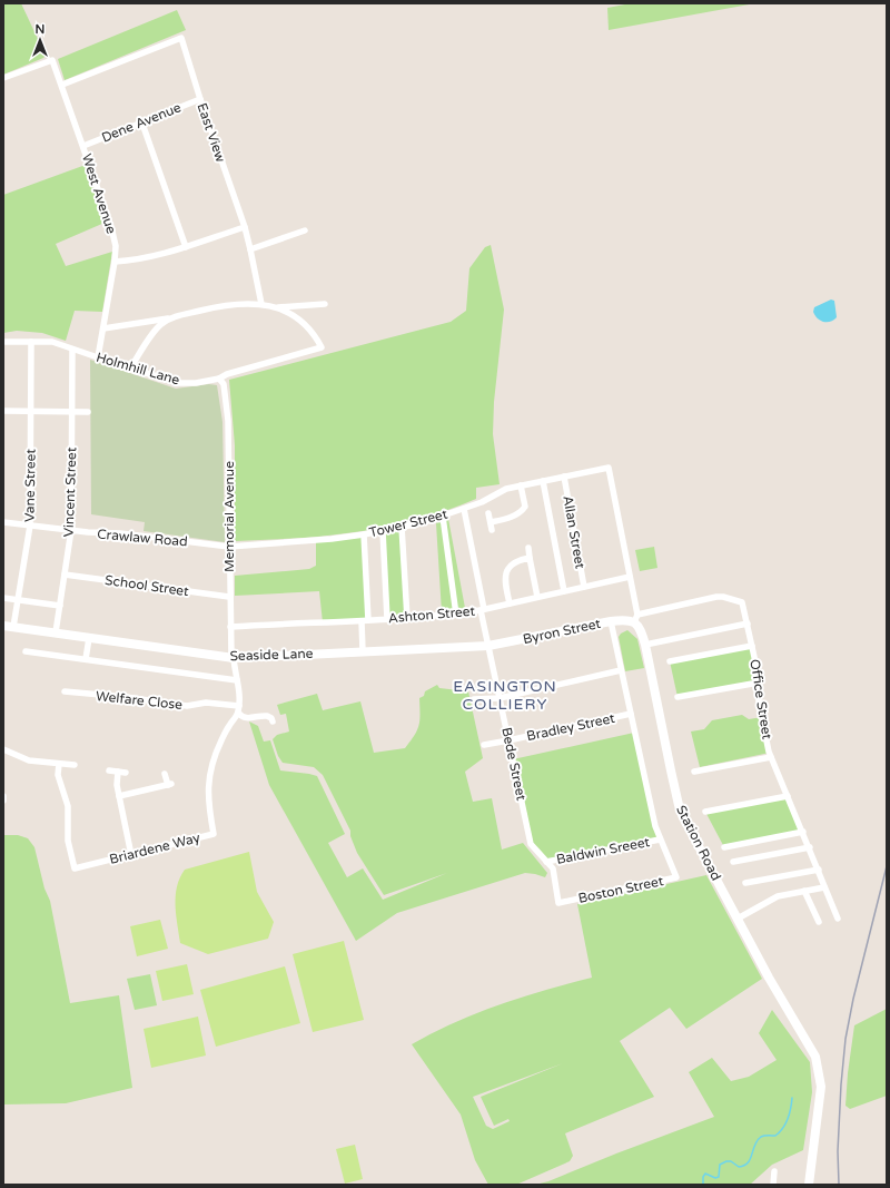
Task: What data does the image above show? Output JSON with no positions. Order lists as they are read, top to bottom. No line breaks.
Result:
{"streets":{"main road":["Byron Street","Seaside Lane","Station Road"],"street":["Dene Avenue","East View","West Avenue","Holmhill Lane","Vane Street","Vincent Street","Memorial Avenue","Tower Street","Allan Street","Crawlaw Road","School Street","Ashton Street","Office Street","Welfare Close","Bradley Street","Bede Street","Briardene Way","Baldwin Sreeet","Boston Street"]},"crossings":[["Dene Avenue","East View"],["Dene Avenue","West Avenue"],["East View","West Avenue"],["West Avenue","Holmhill Lane"],["Holmhill Lane","Vane Street"],["Holmhill Lane","Vincent Street"],["Holmhill Lane","Memorial Avenue"],["Vane Street","Crawlaw Road"],["Vane Street","Seaside Lane"],["Vincent Street","Crawlaw Road"],["Vincent Street","School Street"],["Vincent Street","Seaside Lane"],["Memorial Avenue","Tower Street"],["Memorial Avenue","Crawlaw Road"],["Memorial Avenue","School Street"],["Memorial Avenue","Ashton Street"],["Memorial Avenue","Seaside Lane"],["Memorial Avenue","Welfare Close"],["Memorial Avenue","Briardene Way"],["Tower Street","Allan Street"],["Tower Street","Crawlaw Road"],["Tower Street","Ashton Street"],["Tower Street","Bede Street"],["Allan Street","Ashton Street"],["Ashton Street","Bede Street"],["Byron Street","Seaside Lane"],["Byron Street","Office Street"],["Byron Street","Bede Street"],["Byron Street","Station Road"],["Seaside Lane","Bede Street"],["Office Street","Station Road"],["Welfare Close","Briardene Way"],["Bradley Street","Bede Street"],["Bede Street","Baldwin Sreeet"],["Bede Street","Boston Street"],["Baldwin Sreeet","Boston Street"]],"districts":["EASINGTON COLLIERY"],"north":"top"}
